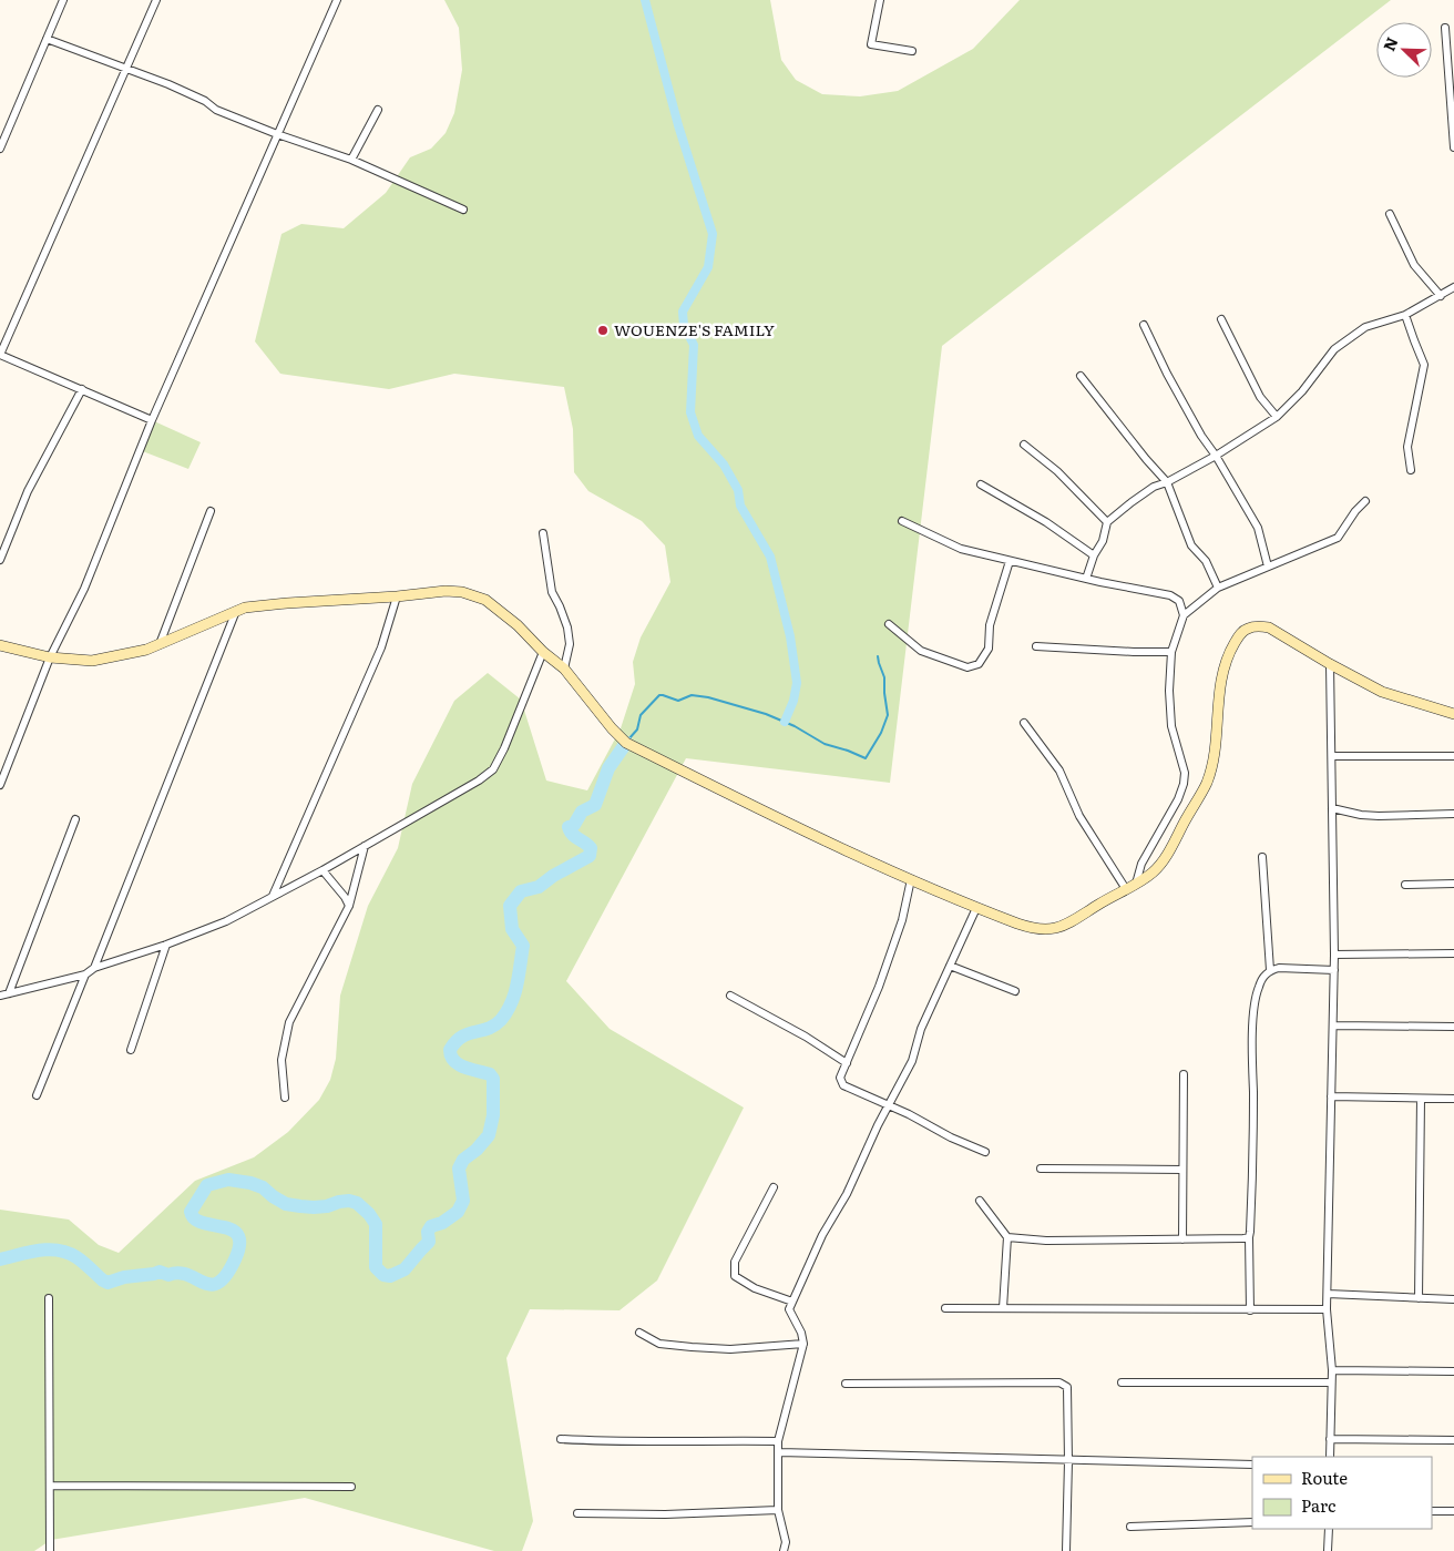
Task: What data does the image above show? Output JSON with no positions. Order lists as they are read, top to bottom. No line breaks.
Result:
{"places":["WOUENZE'S FAMILY"],"legend":["Route","Parc"],"north":"top left"}
